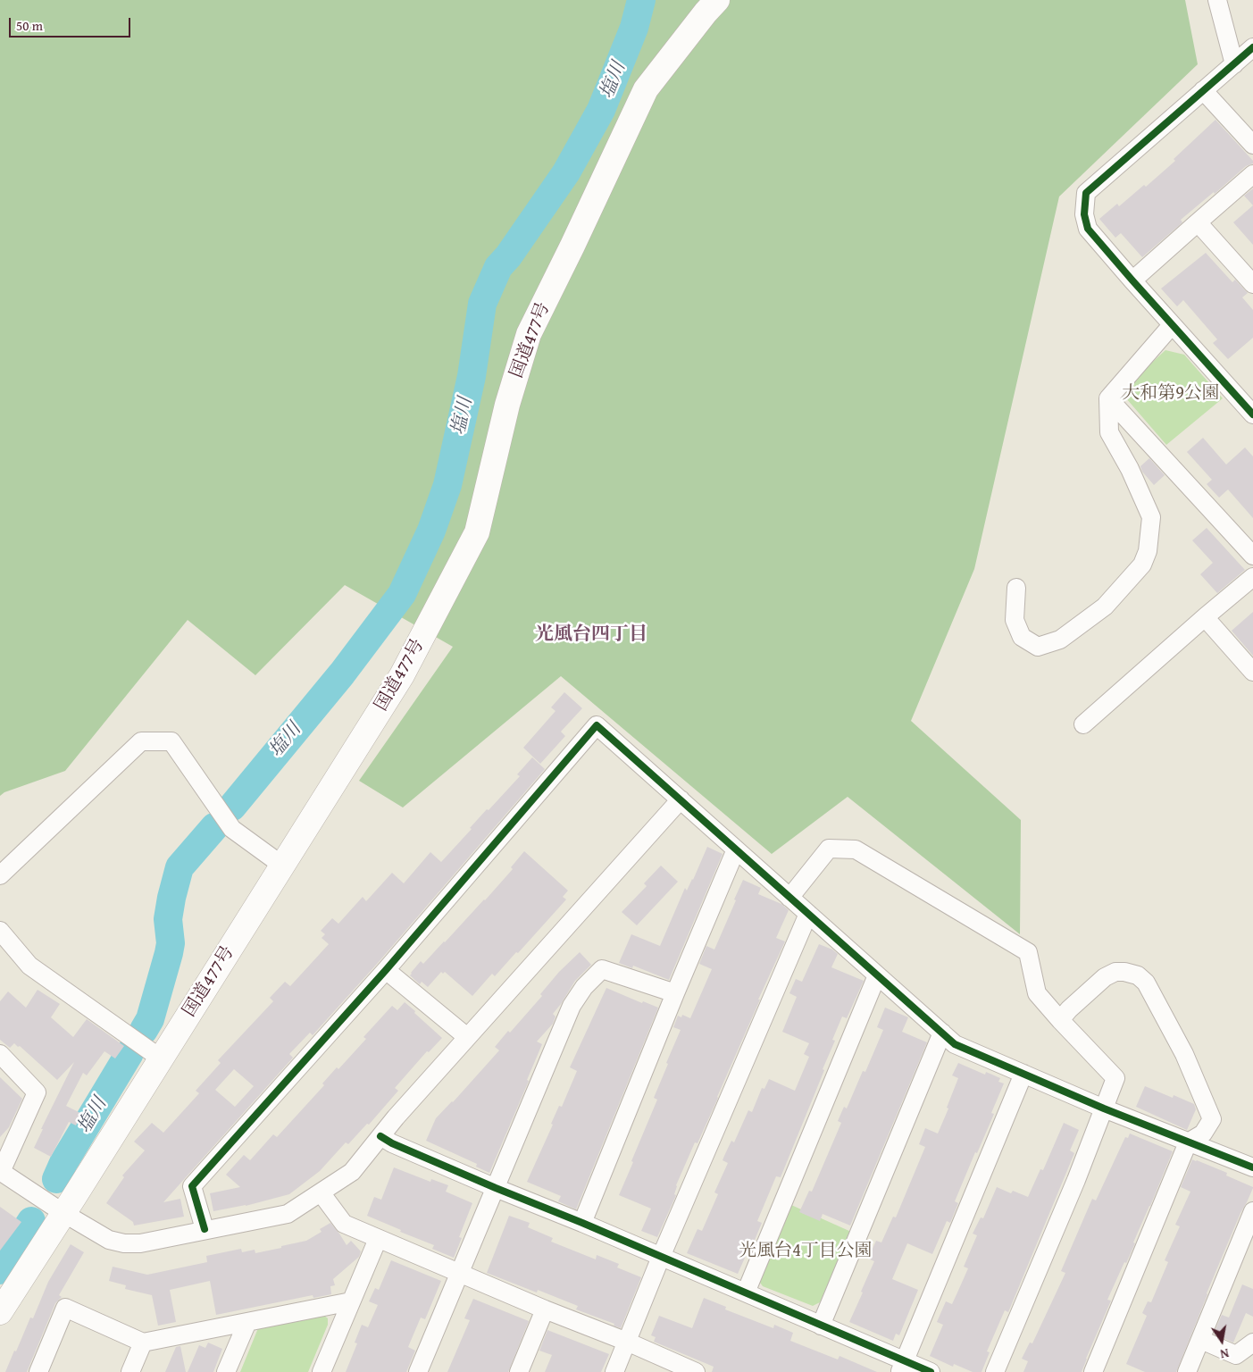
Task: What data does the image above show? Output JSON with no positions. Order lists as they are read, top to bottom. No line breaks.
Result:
{"streets":{"highway":["国道477号"]},"districts":["光風台四丁目"],"water":["塩川"],"parks":["大和第9公園","光風台4丁目公園"],"scale_bar":"50 m","north":"bottom"}
